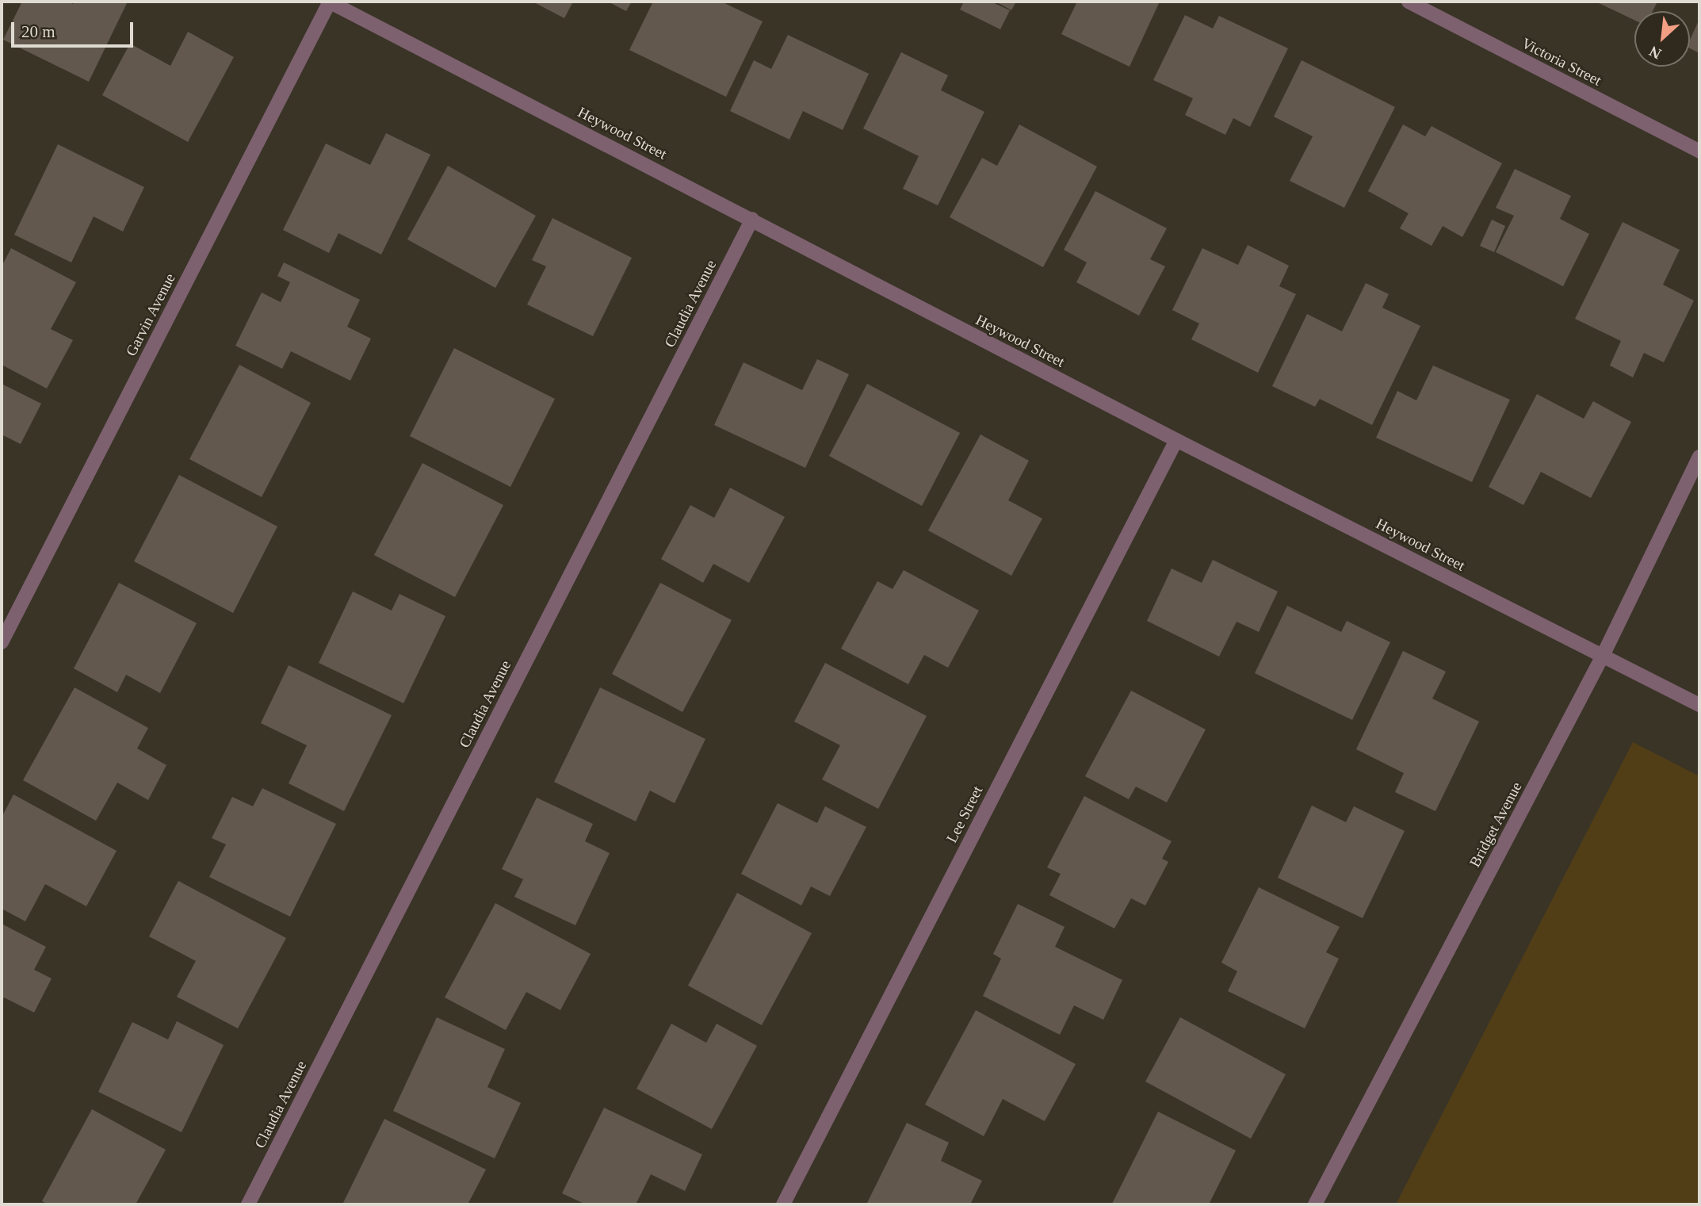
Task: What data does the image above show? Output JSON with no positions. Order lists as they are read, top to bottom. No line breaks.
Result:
{"streets":{"street":["Victoria Street","Heywood Street","Claudia Avenue","Garvin Avenue","Lee Street","Bridget Avenue"]},"crossings":[["Heywood Street","Claudia Avenue"],["Heywood Street","Garvin Avenue"],["Heywood Street","Lee Street"],["Heywood Street","Bridget Avenue"]],"scale_bar":"20 m","north":"bottom left"}
